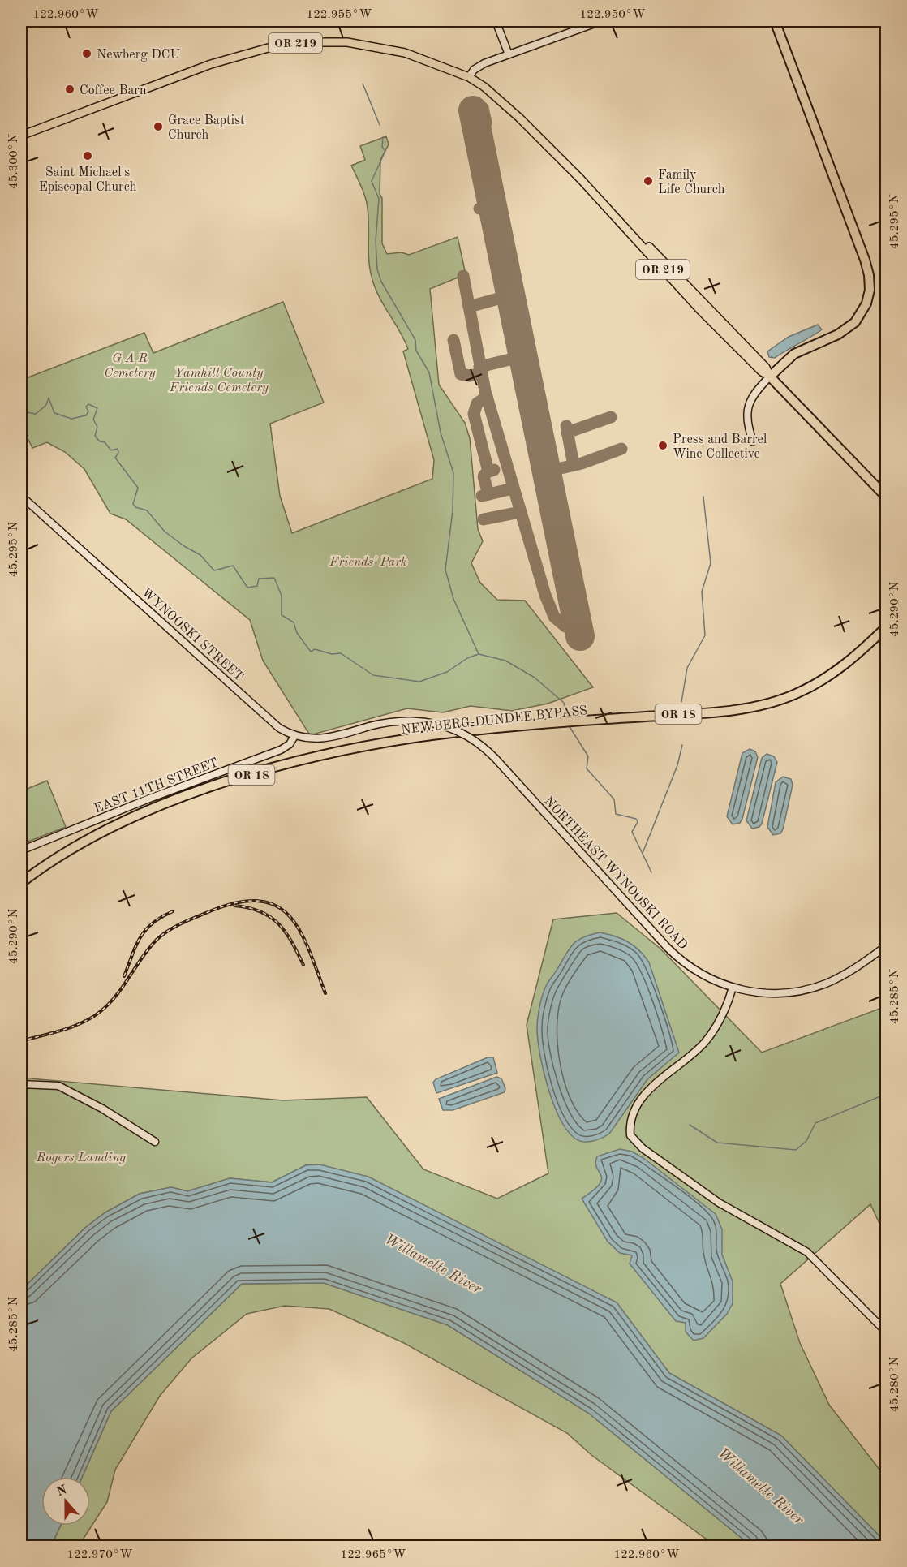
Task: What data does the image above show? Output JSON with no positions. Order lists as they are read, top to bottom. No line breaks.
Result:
{"streets":{"highway":["OR 219","OR 18","NEWBERG-DUNDEE BYPASS"],"street":["WYNOOSKI STREET","EAST 11TH STREET","NORTHEAST WYNOOSKI ROAD"]},"crossings":[["WYNOOSKI STREET","EAST 11TH STREET"],["WYNOOSKI STREET","NORTHEAST WYNOOSKI ROAD"]],"water":["Willamette River"],"parks":["G A R Cemetery","Yamhill County Friends Cemetery","Friends' Park","Rogers Landing"],"places":["Newberg DCU","Coffee Barn","Grace Baptist Church","Saint Michael's Episcopal Church","Family Life Church","Press and Barrel Wine Collective"],"north":"top","coordinates":["122.960°W","122.955°W","122.950°W","45.300°N","45.295°N","45.290°N","45.285°N","45.280°N","122.970°W","122.965°W"]}
